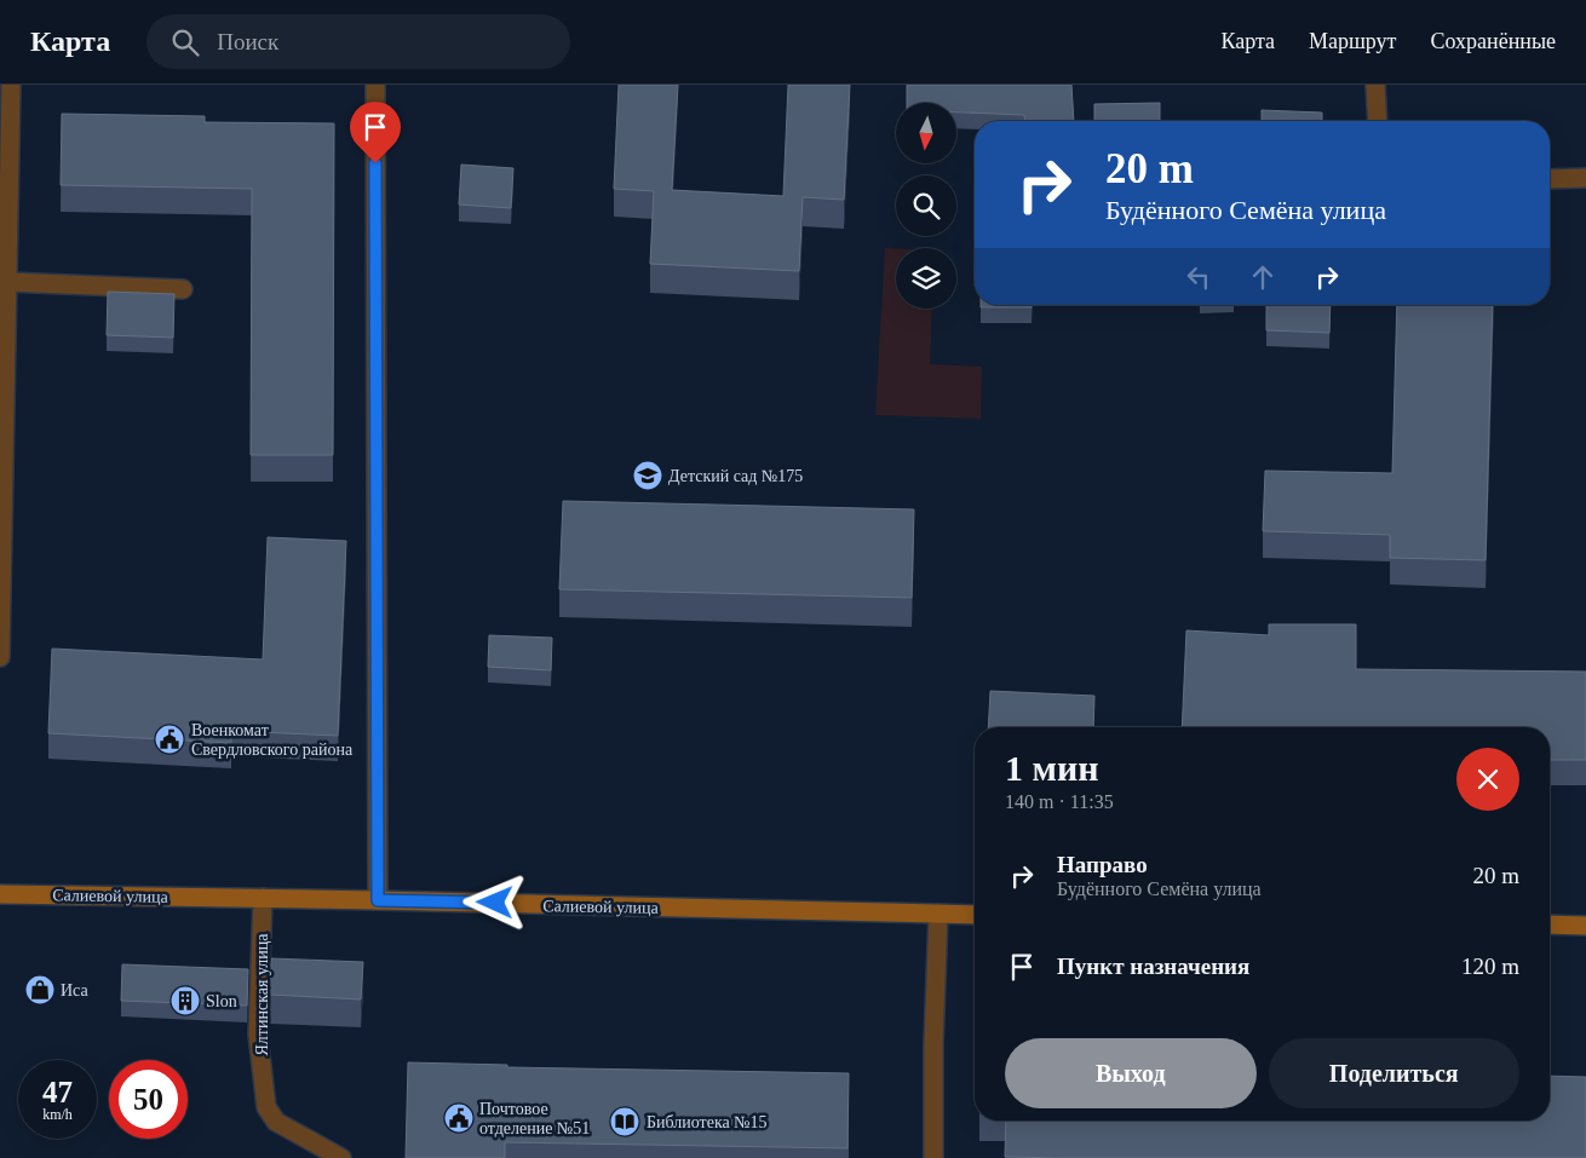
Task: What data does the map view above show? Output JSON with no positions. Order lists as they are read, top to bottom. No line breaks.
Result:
{"streets":{"main road":["Салиевой улица"],"street":["Ялтинская улица"]},"crossings":[["Салиевой улица","Ялтинская улица"]],"places":{"school or university":["Детский сад №175"],"public building":["Военкомат Свердловского района","Почтовое отделение №51"],"shop":["Иса"],"building":["Slon"],"library":["Библиотека №15"]},"north":"bottom","page":{"header":"Карта","search":"Поиск","nav":["Карта","Маршрут","Сохранённые"],"turn":["20 m","Будённого Семёна улица"],"heading":["1 мин","140 m · 11:35"],"list":[{"name":"Направо","note":"Будённого Семёна улица","value":"20 m"},{"name":"Пункт назначения","value":"120 m"}],"buttons":["Выход","Поделиться"],"speed":"47 km/h","limit":"50"}}
